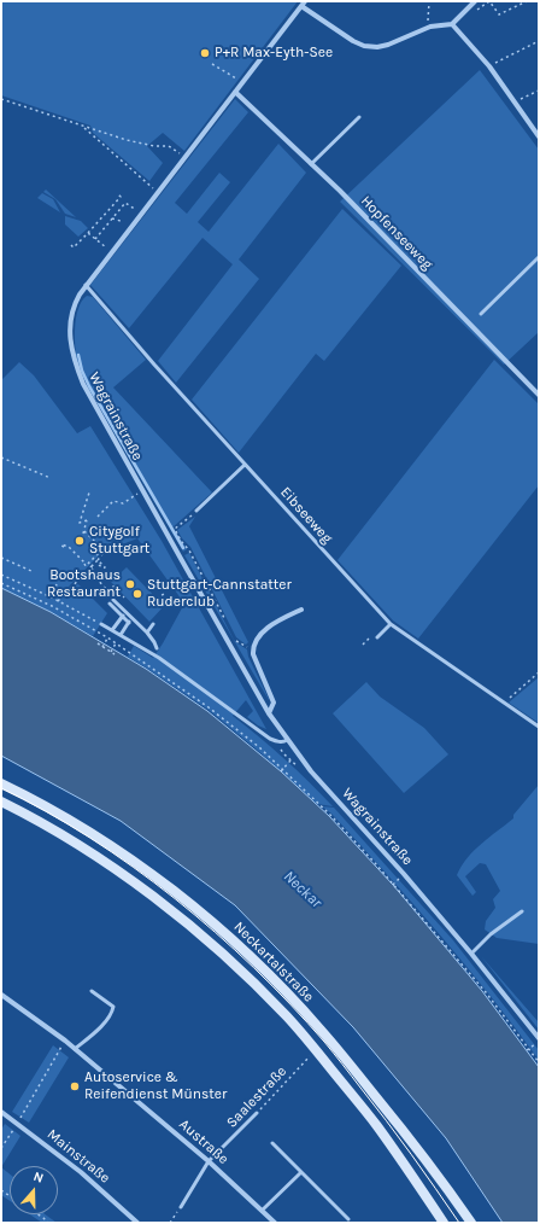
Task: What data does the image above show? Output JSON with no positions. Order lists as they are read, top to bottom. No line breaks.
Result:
{"streets":{"main road":["Neckartalstraße"],"street":["Hopfenseeweg","Wagrainstraße","Austraße","Mainstraße"],"lane":["Eibseeweg","Saalestraße"]},"crossings":[["Hopfenseeweg","Wagrainstraße"],["Wagrainstraße","Eibseeweg"],["Neckartalstraße","Saalestraße"],["Saalestraße","Austraße"]],"water":["Neckar"],"places":["P+R Max-Eyth-See","Citygolf Stuttgart","Bootshaus Restaurant","Stuttgart-Cannstatter Ruderclub","Autoservice & Reifendienst Münster"],"north":"top"}
